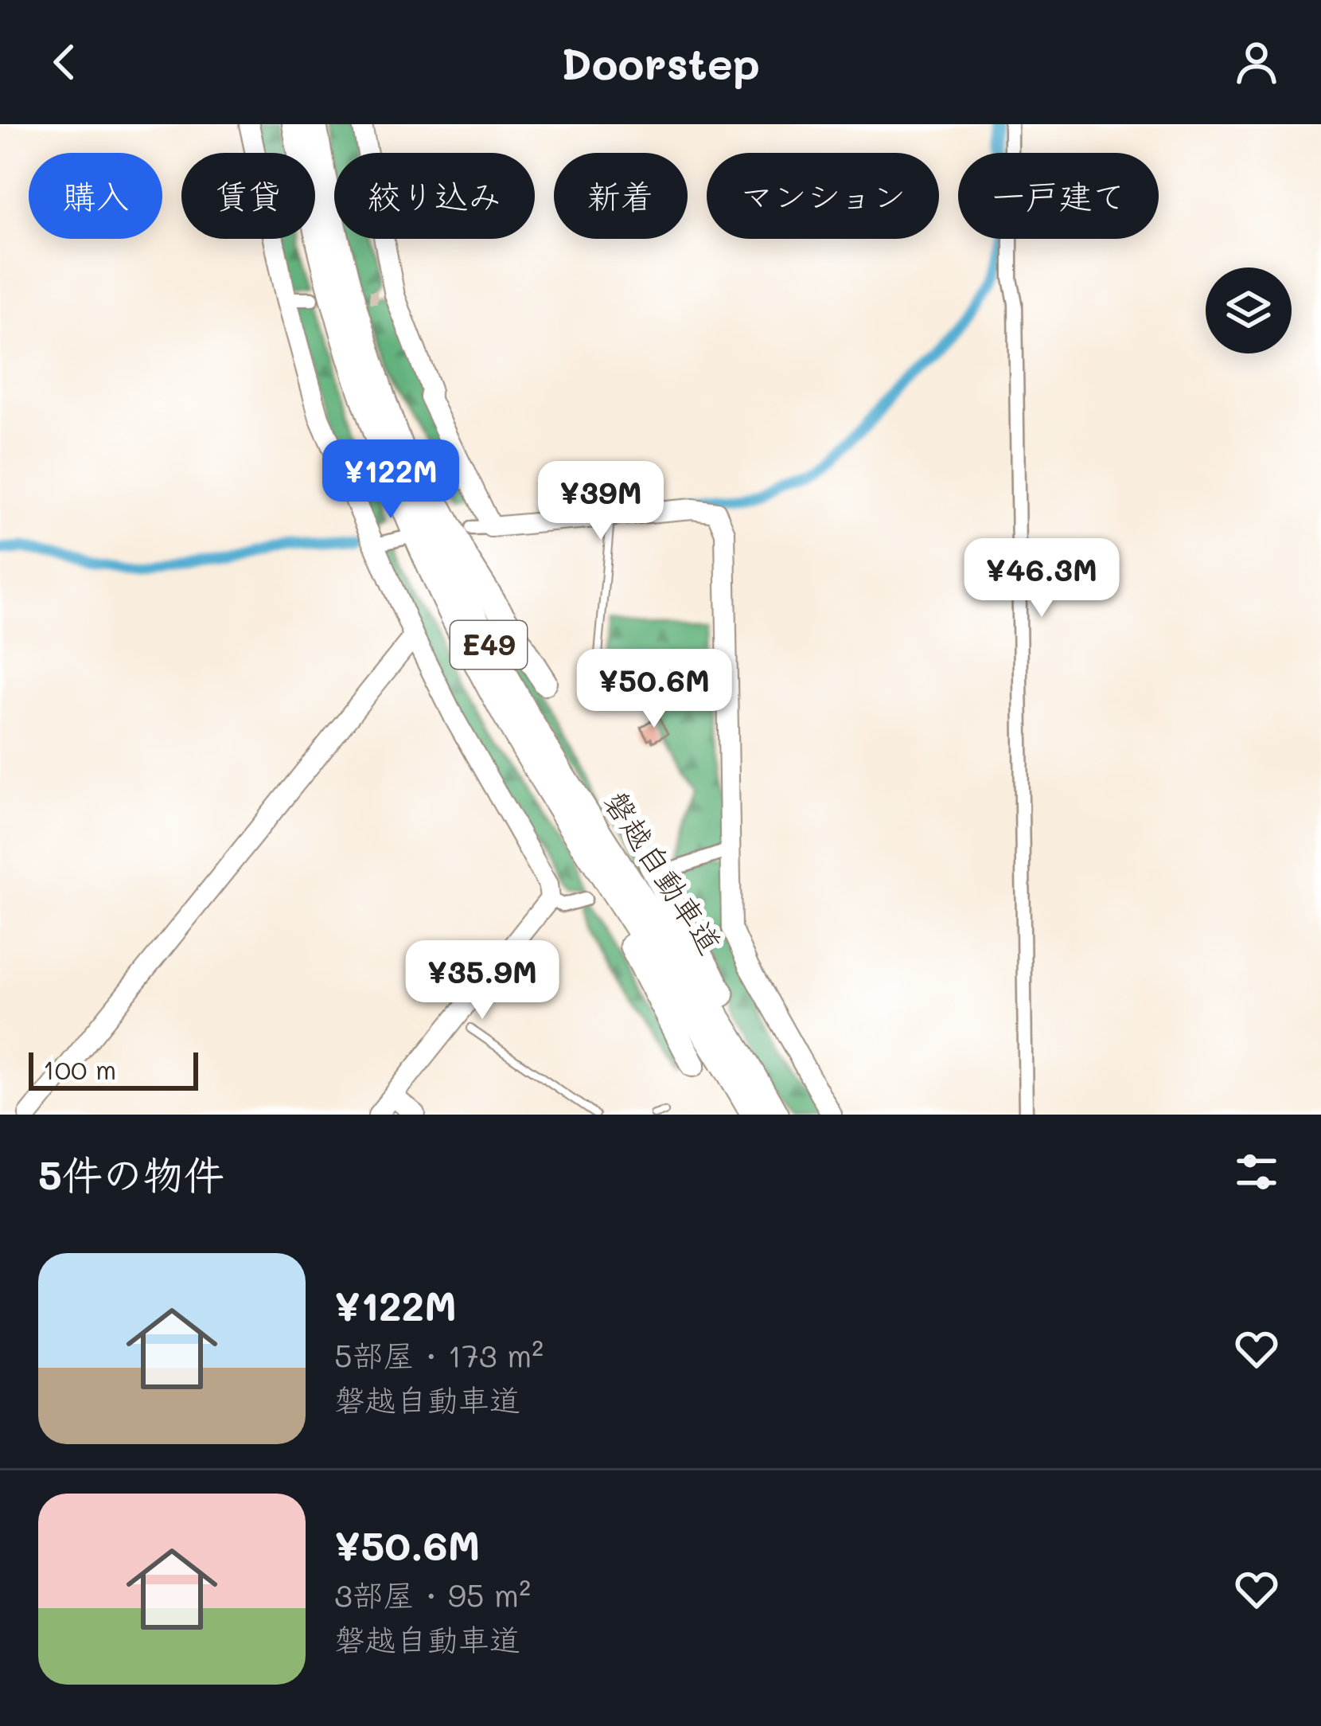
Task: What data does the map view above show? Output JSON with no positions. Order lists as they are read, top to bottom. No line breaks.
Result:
{"streets":{"highway":["E49","磐越自動車道"]},"scale_bar":"100 m","page":{"header":"Doorstep","chip":["購入","賃貸","絞り込み","新着","マンション","一戸建て"],"price":["¥122M","¥39M","¥46.3M","¥50.6M","¥35.9M"],"scale":"100 m","heading":"5件の物件","list":[{"name":"¥122M","note":"5部屋 · 173 m² · 磐越自動車道"},{"name":"¥50.6M","note":"3部屋 · 95 m² · 磐越自動車道"}]}}
